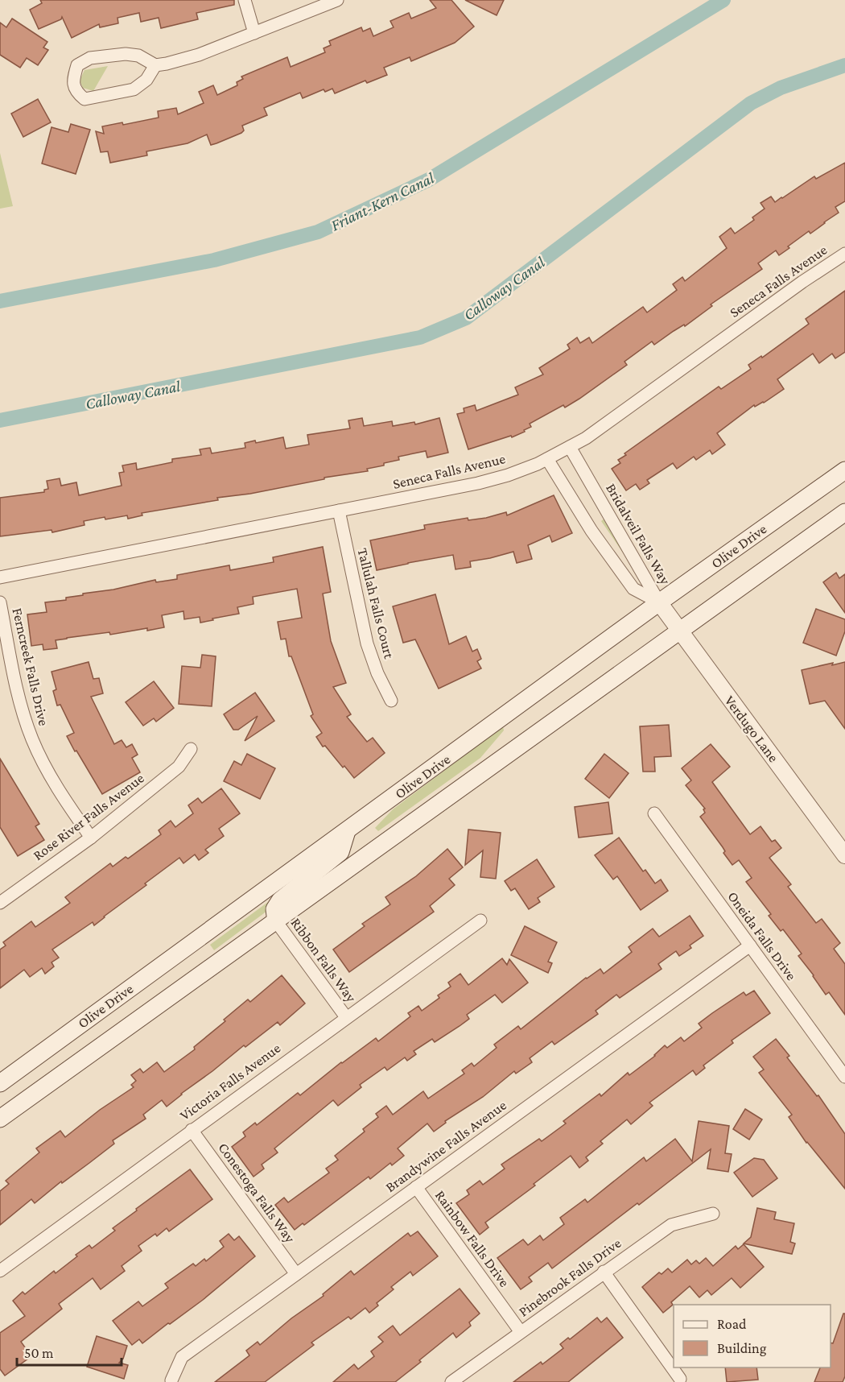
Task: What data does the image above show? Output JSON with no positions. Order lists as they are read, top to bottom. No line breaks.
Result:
{"streets":{"main road":["Olive Drive"],"street":["Seneca Falls Avenue","Bridalveil Falls Way","Tallulah Falls Court","Ferncreek Falls Drive","Verdugo Lane","Rose River Falls Avenue","Oneida Falls Drive","Ribbon Falls Way","Victoria Falls Avenue","Brandywine Falls Avenue","Conestoga Falls Way","Rainbow Falls Drive","Pinebrook Falls Drive"]},"crossings":[["Seneca Falls Avenue","Bridalveil Falls Way"],["Seneca Falls Avenue","Tallulah Falls Court"],["Bridalveil Falls Way","Olive Drive"],["Bridalveil Falls Way","Verdugo Lane"],["Olive Drive","Verdugo Lane"],["Olive Drive","Ribbon Falls Way"],["Ferncreek Falls Drive","Rose River Falls Avenue"],["Oneida Falls Drive","Brandywine Falls Avenue"],["Ribbon Falls Way","Victoria Falls Avenue"],["Victoria Falls Avenue","Conestoga Falls Way"],["Brandywine Falls Avenue","Conestoga Falls Way"],["Brandywine Falls Avenue","Rainbow Falls Drive"],["Rainbow Falls Drive","Pinebrook Falls Drive"]],"water":["Friant-Kern Canal","Calloway Canal"],"legend":["Road","Building"],"scale_bar":"50 m"}
